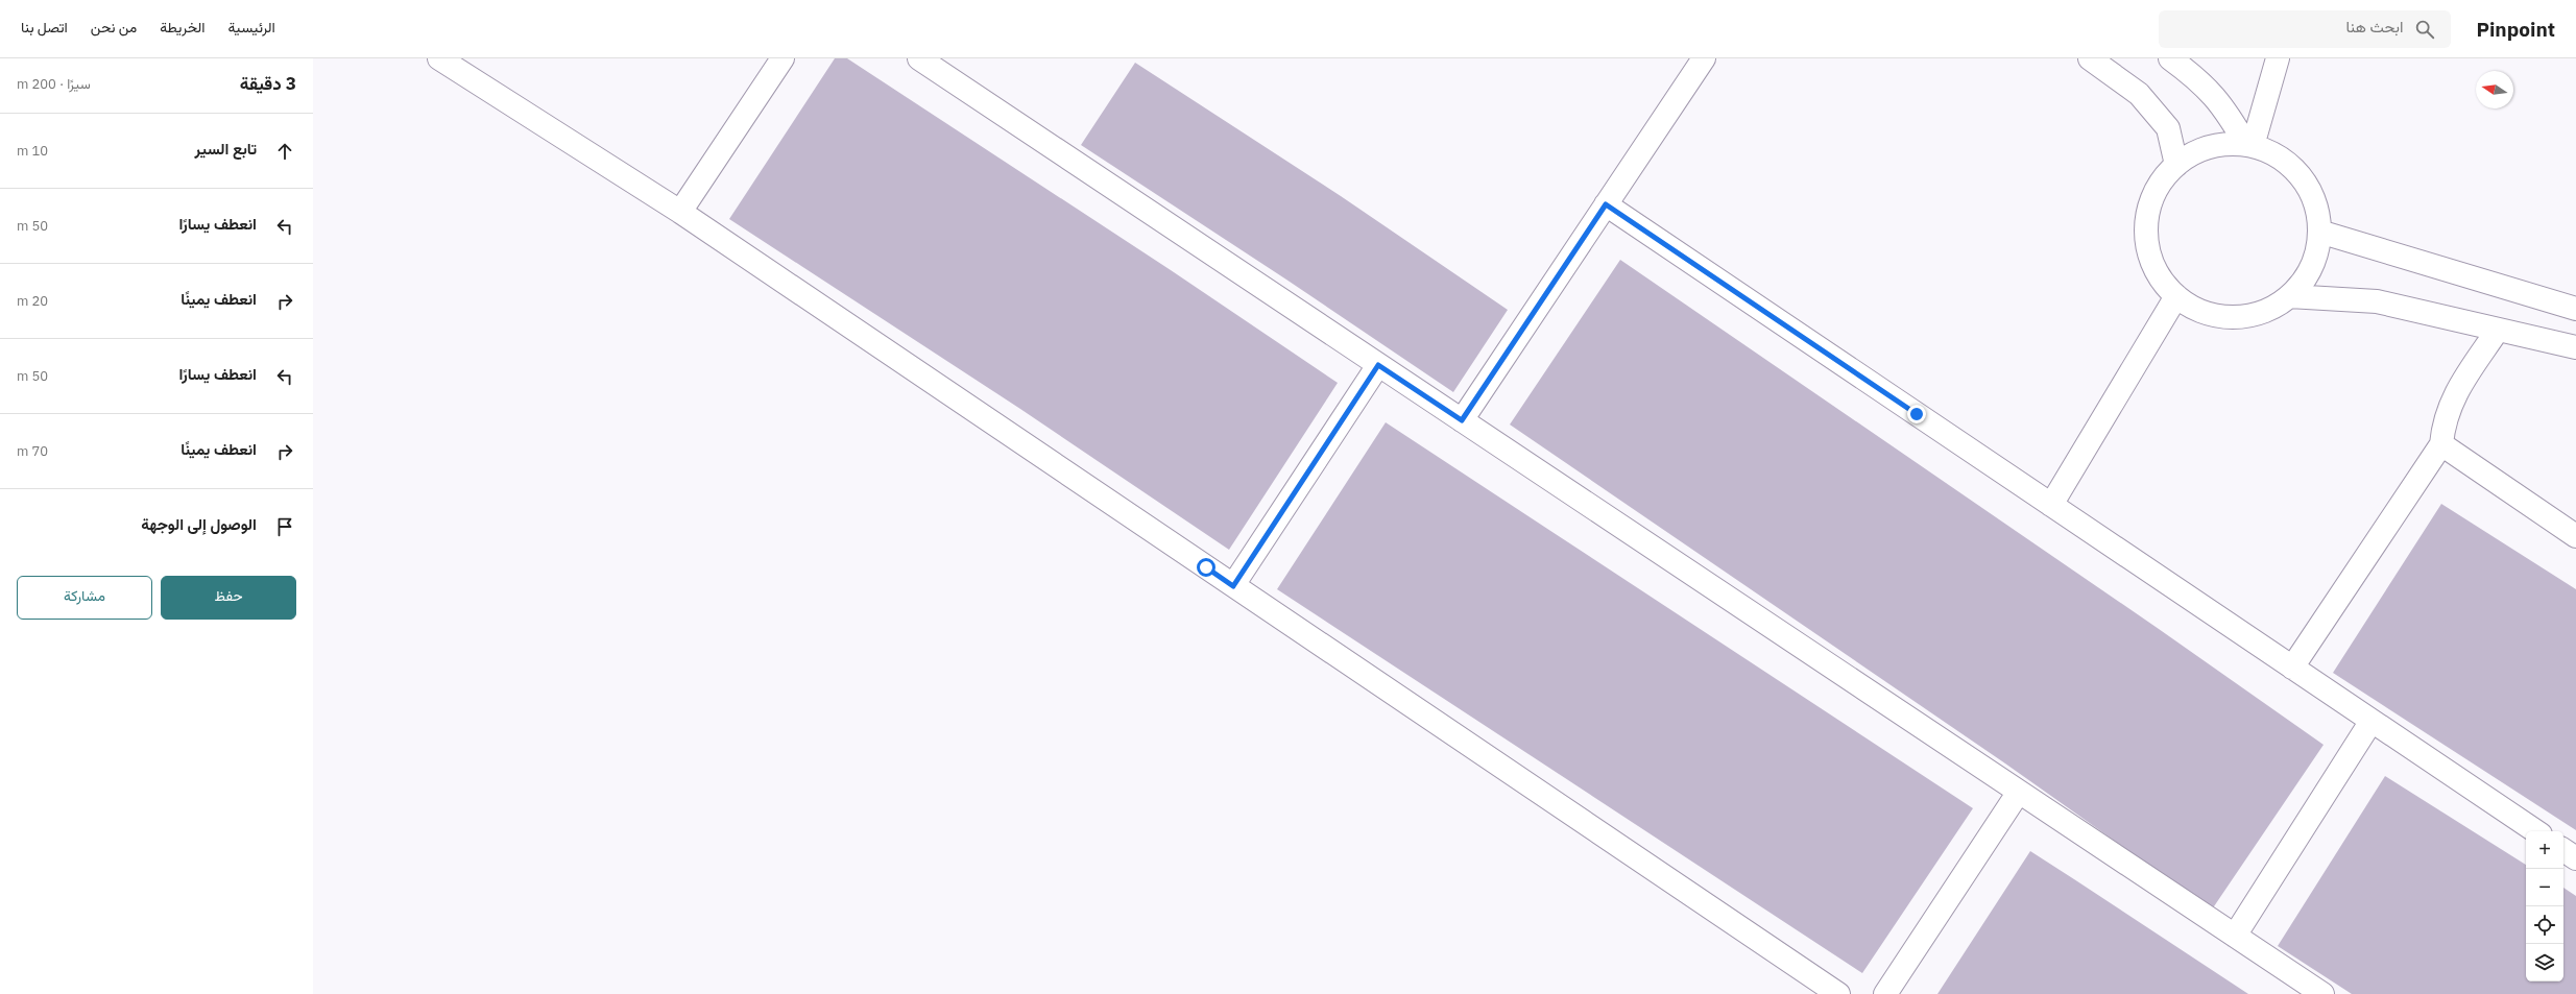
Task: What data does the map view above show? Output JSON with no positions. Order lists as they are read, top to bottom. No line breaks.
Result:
{"north":"left","page":{"header":"Pinpoint","search":"ابحث هنا","nav":["الرئيسية","الخريطة","من نحن","اتصل بنا"],"heading":["3 دقيقة","سيرًا · 200 m"],"list":[["تابع السير","10 m"],["انعطف يسارًا","50 m"],["انعطف يمينًا","20 m"],["انعطف يسارًا","50 m"],["انعطف يمينًا","70 m"],"الوصول إلى الوجهة"],"buttons":["حفظ","مشاركة"],"map_buttons":["+","−"]}}
